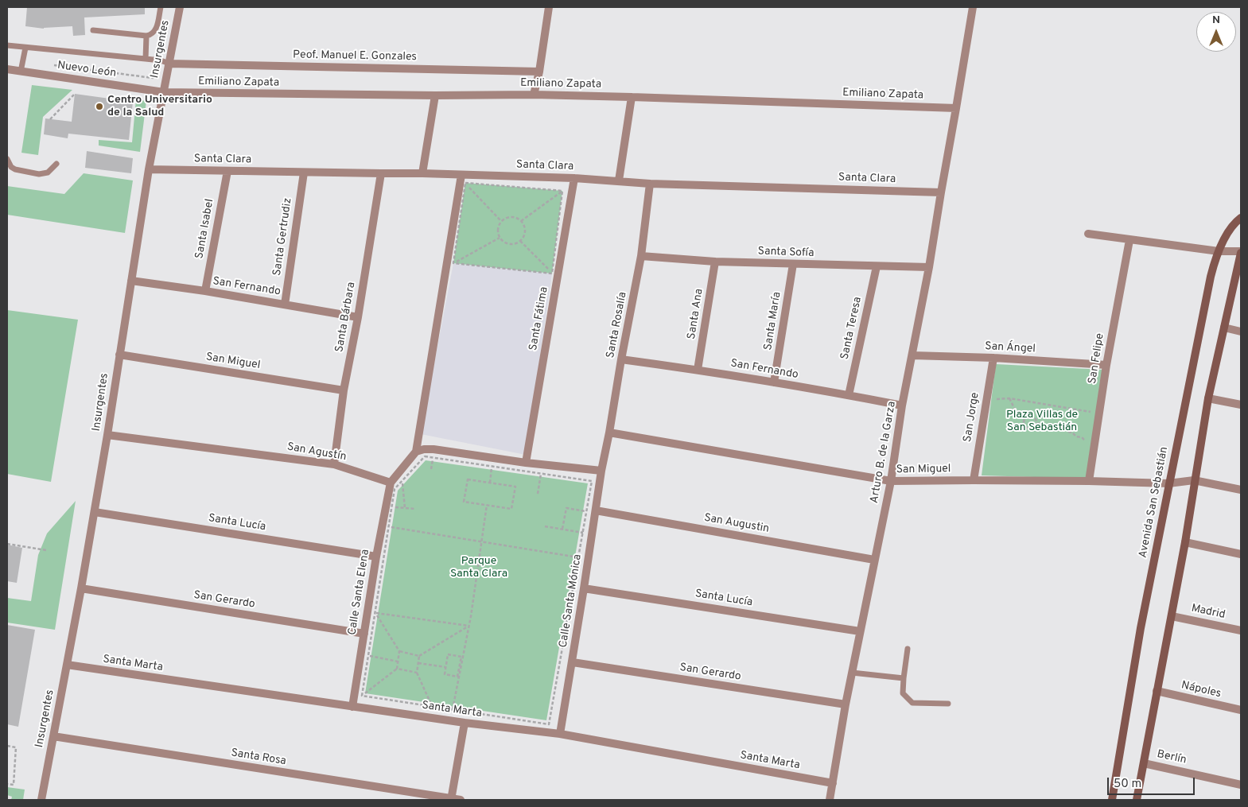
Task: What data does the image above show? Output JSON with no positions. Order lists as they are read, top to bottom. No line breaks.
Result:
{"streets":{"main road":["Avenida San Sebastián"],"street":["Insurgentes","Peof. Manuel E. Gonzales","Nuevo León","Emiliano Zapata","Santa Clara","Santa Isabel","Santa Gertrudiz","Santa Sofía","San Fernando","Santa Ana","Santa Bárbara","Santa Fátima","Santa María","Santa Rosalía","Santa Teresa","San Ángel","San Felipe","San Miguel","San Jorge","San Agustín","Arturo B. de la Garza","Santa Lucía","San Augustin","Calle Santa Elena","San Gerardo","Calle Santa Mónica","Madrid","Santa Marta","Nápoles","Santa Rosa","Berlín"]},"crossings":[["Insurgentes","Peof. Manuel E. Gonzales"],["Insurgentes","Nuevo León"],["Insurgentes","Emiliano Zapata"],["Insurgentes","Santa Clara"],["Insurgentes","San Fernando"],["Insurgentes","San Miguel"],["Insurgentes","San Agustín"],["Insurgentes","Santa Lucía"],["Insurgentes","San Gerardo"],["Insurgentes","Santa Marta"],["Insurgentes","Santa Rosa"],["Nuevo León","Emiliano Zapata"],["Emiliano Zapata","Arturo B. de la Garza"],["Santa Clara","Santa Isabel"],["Santa Clara","Santa Gertrudiz"],["Santa Clara","Santa Bárbara"],["Santa Clara","Santa Fátima"],["Santa Clara","Santa Rosalía"],["Santa Clara","Arturo B. de la Garza"],["Santa Isabel","San Fernando"],["Santa Gertrudiz","San Fernando"],["Santa Sofía","Santa Ana"],["Santa Sofía","Santa María"],["Santa Sofía","Santa Rosalía"],["Santa Sofía","Santa Teresa"],["Santa Sofía","Arturo B. de la Garza"],["San Fernando","Santa Ana"],["San Fernando","Santa Bárbara"],["San Fernando","Santa María"],["San Fernando","Santa Rosalía"],["San Fernando","Santa Teresa"],["San Fernando","Arturo B. de la Garza"],["Santa Bárbara","San Miguel"],["Santa Bárbara","San Agustín"],["Santa Rosalía","San Miguel"],["Santa Rosalía","Calle Santa Mónica"],["San Ángel","San Felipe"],["San Ángel","San Jorge"],["San Ángel","Arturo B. de la Garza"],["San Felipe","San Miguel"],["San Miguel","San Jorge"],["San Miguel","Arturo B. de la Garza"],["San Miguel","Avenida San Sebastián"],["San Agustín","Calle Santa Elena"],["Arturo B. de la Garza","Santa Lucía"],["Arturo B. de la Garza","San Augustin"],["Arturo B. de la Garza","San Gerardo"],["Arturo B. de la Garza","Santa Marta"],["Santa Lucía","Calle Santa Elena"],["Santa Lucía","Calle Santa Mónica"],["San Augustin","Calle Santa Mónica"],["Calle Santa Elena","San Gerardo"],["Calle Santa Elena","Santa Marta"],["San Gerardo","Calle Santa Mónica"],["Calle Santa Mónica","Santa Marta"]],"parks":["Plaza Villas de San Sebastián","Parque Santa Clara"],"places":["Centro Universitario de la Salud"],"scale_bar":"50 m","north":"top"}
